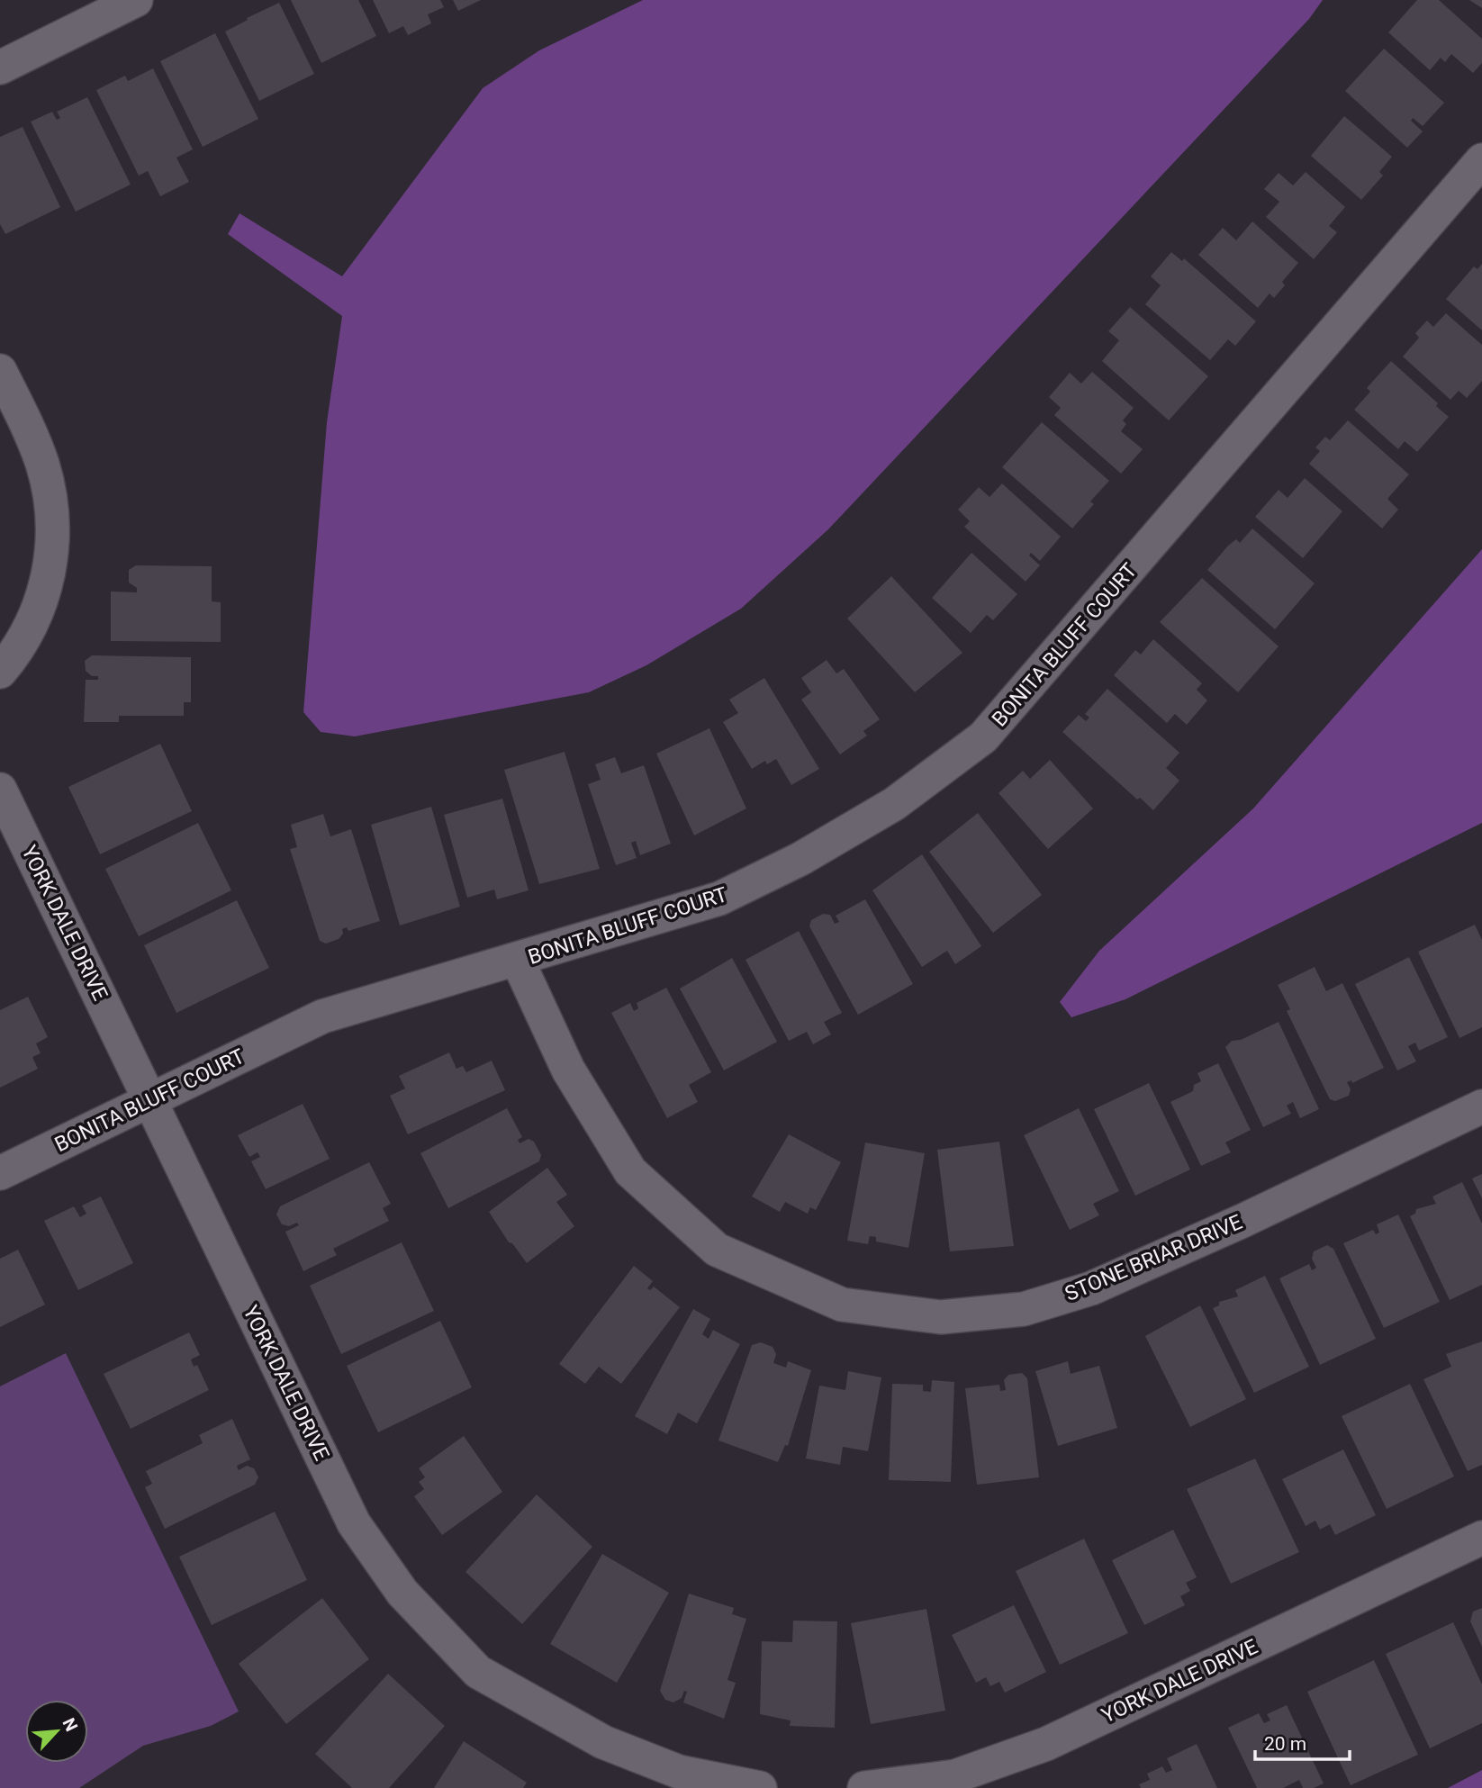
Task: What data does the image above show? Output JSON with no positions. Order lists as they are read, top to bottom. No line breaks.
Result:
{"streets":{"street":["BONITA BLUFF COURT","YORK DALE DRIVE","STONE BRIAR DRIVE"]},"crossings":[["BONITA BLUFF COURT","YORK DALE DRIVE"],["BONITA BLUFF COURT","STONE BRIAR DRIVE"]],"scale_bar":"20 m","north":"top right"}
